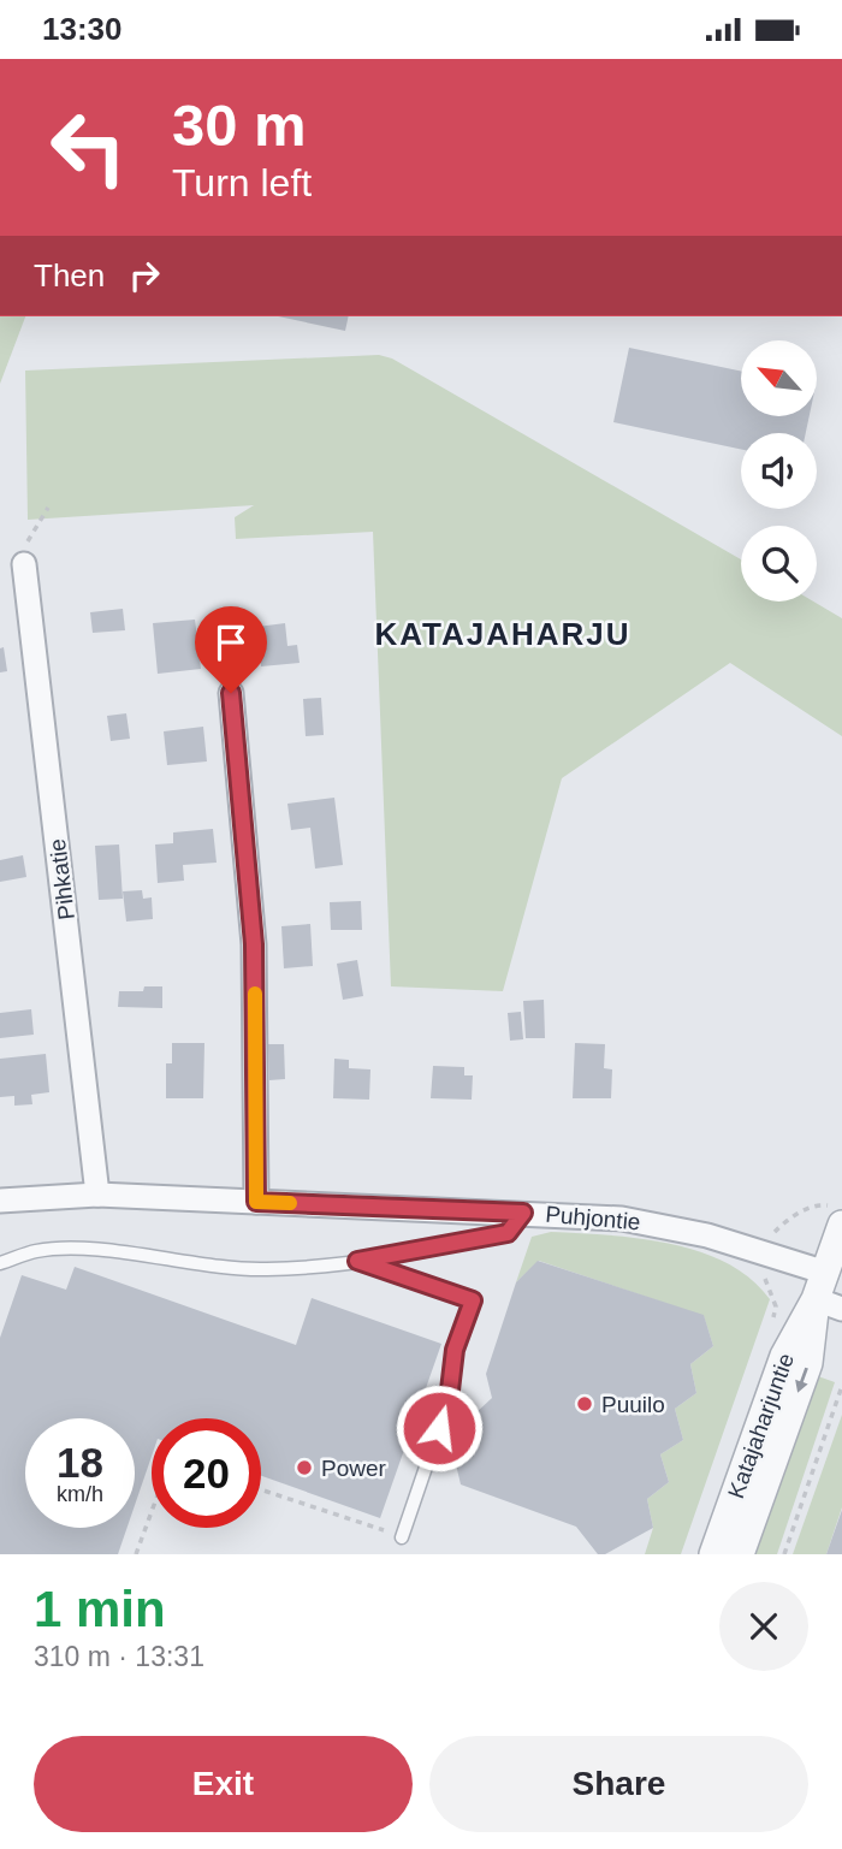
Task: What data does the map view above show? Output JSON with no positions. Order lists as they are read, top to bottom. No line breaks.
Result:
{"streets":{"street":["Pihkatie","Puhjontie","Katajaharjuntie"]},"crossings":[["Pihkatie","Puhjontie"],["Puhjontie","Katajaharjuntie"]],"districts":["KATAJAHARJU"],"places":["Puuilo","Power"],"north":"top left","page":{"status":"13:30","turn":["30 m","Turn left"],"then":"Then","speed":"18 km/h","limit":"20","heading":["1 min","310 m · 13:31"],"buttons":["Exit","Share"]}}
